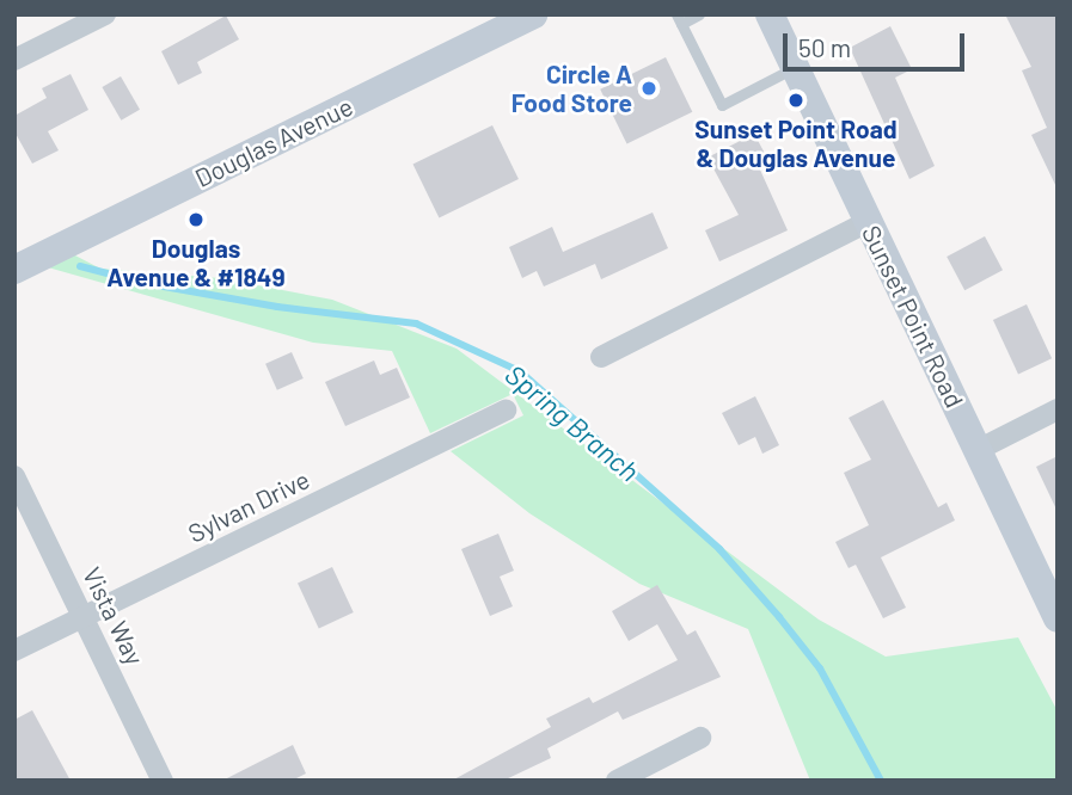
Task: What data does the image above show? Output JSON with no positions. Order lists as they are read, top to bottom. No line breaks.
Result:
{"streets":{"main road":["Douglas Avenue","Sunset Point Road"],"street":["Sylvan Drive","Vista Way"]},"crossings":[["Sylvan Drive","Vista Way"]],"water":["Spring Branch"],"places":["Circle A Food Store","Sunset Point Road & Douglas Avenue","Douglas Avenue & #1849"],"scale_bar":"50 m"}
